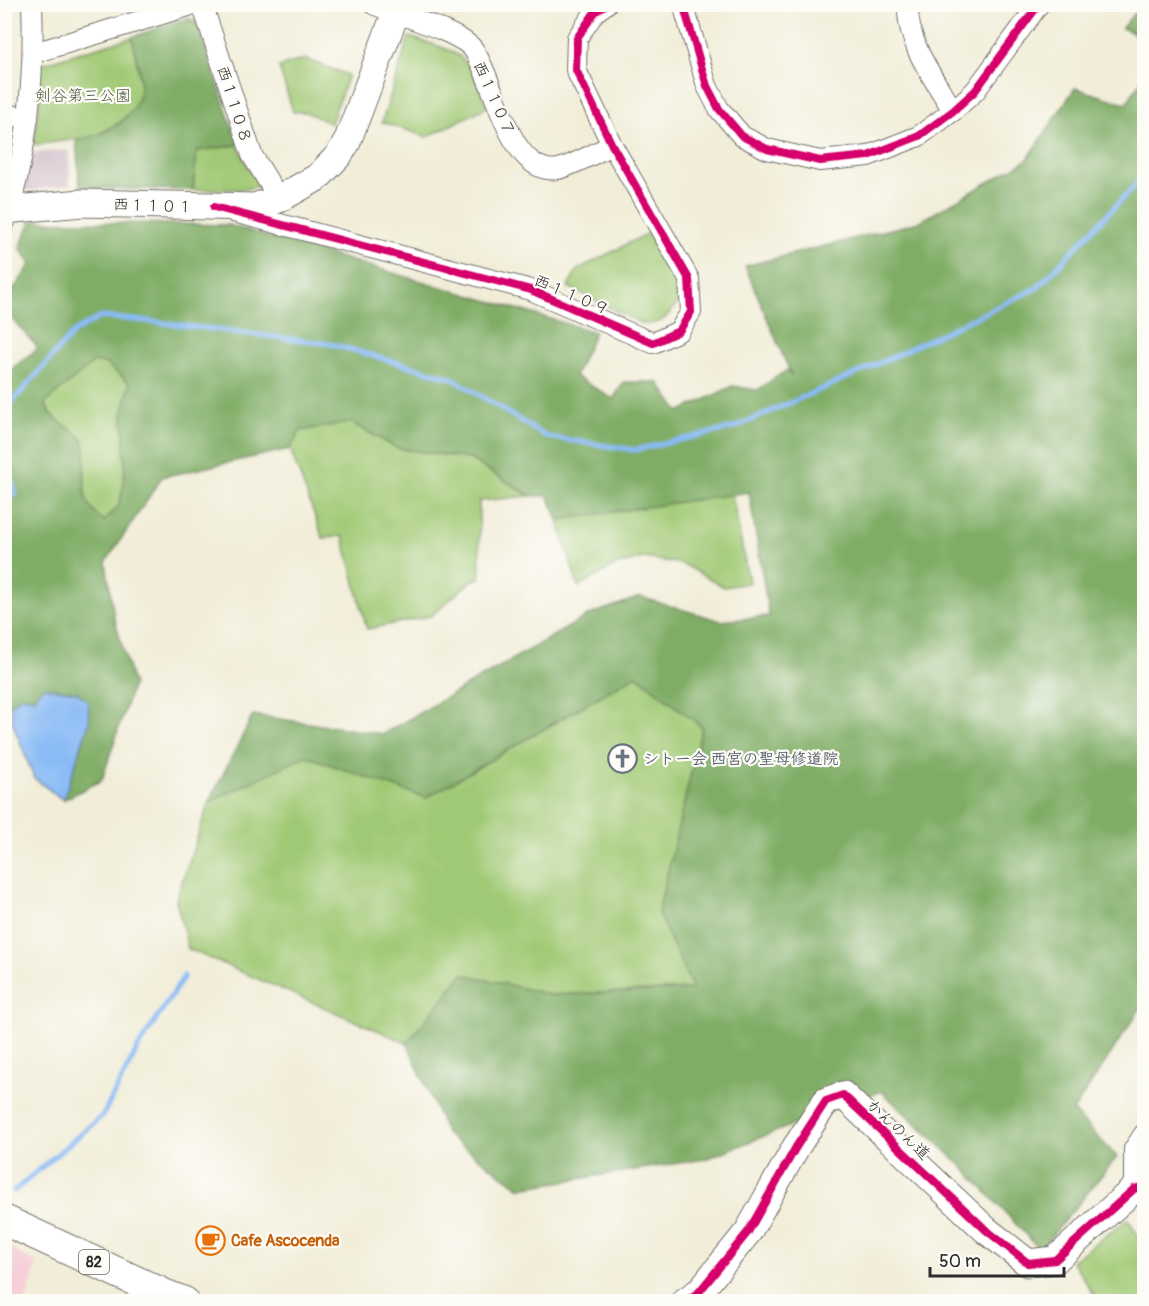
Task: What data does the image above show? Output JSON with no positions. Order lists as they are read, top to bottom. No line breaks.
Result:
{"streets":{"main road":["82"],"street":["西１１０７","西１１０８","西１１０１","西１１０９","かんのん道"]},"crossings":[["西１１０７","西１１０１"],["西１１０７","西１１０９"],["西１１０８","西１１０１"],["西１１０１","西１１０９"]],"parks":["剣谷第三公園"],"places":{"church":["シトー会 西宮の聖母修道院"],"cafe":["Cafe Ascocenda"]},"scale_bar":"50 m"}
